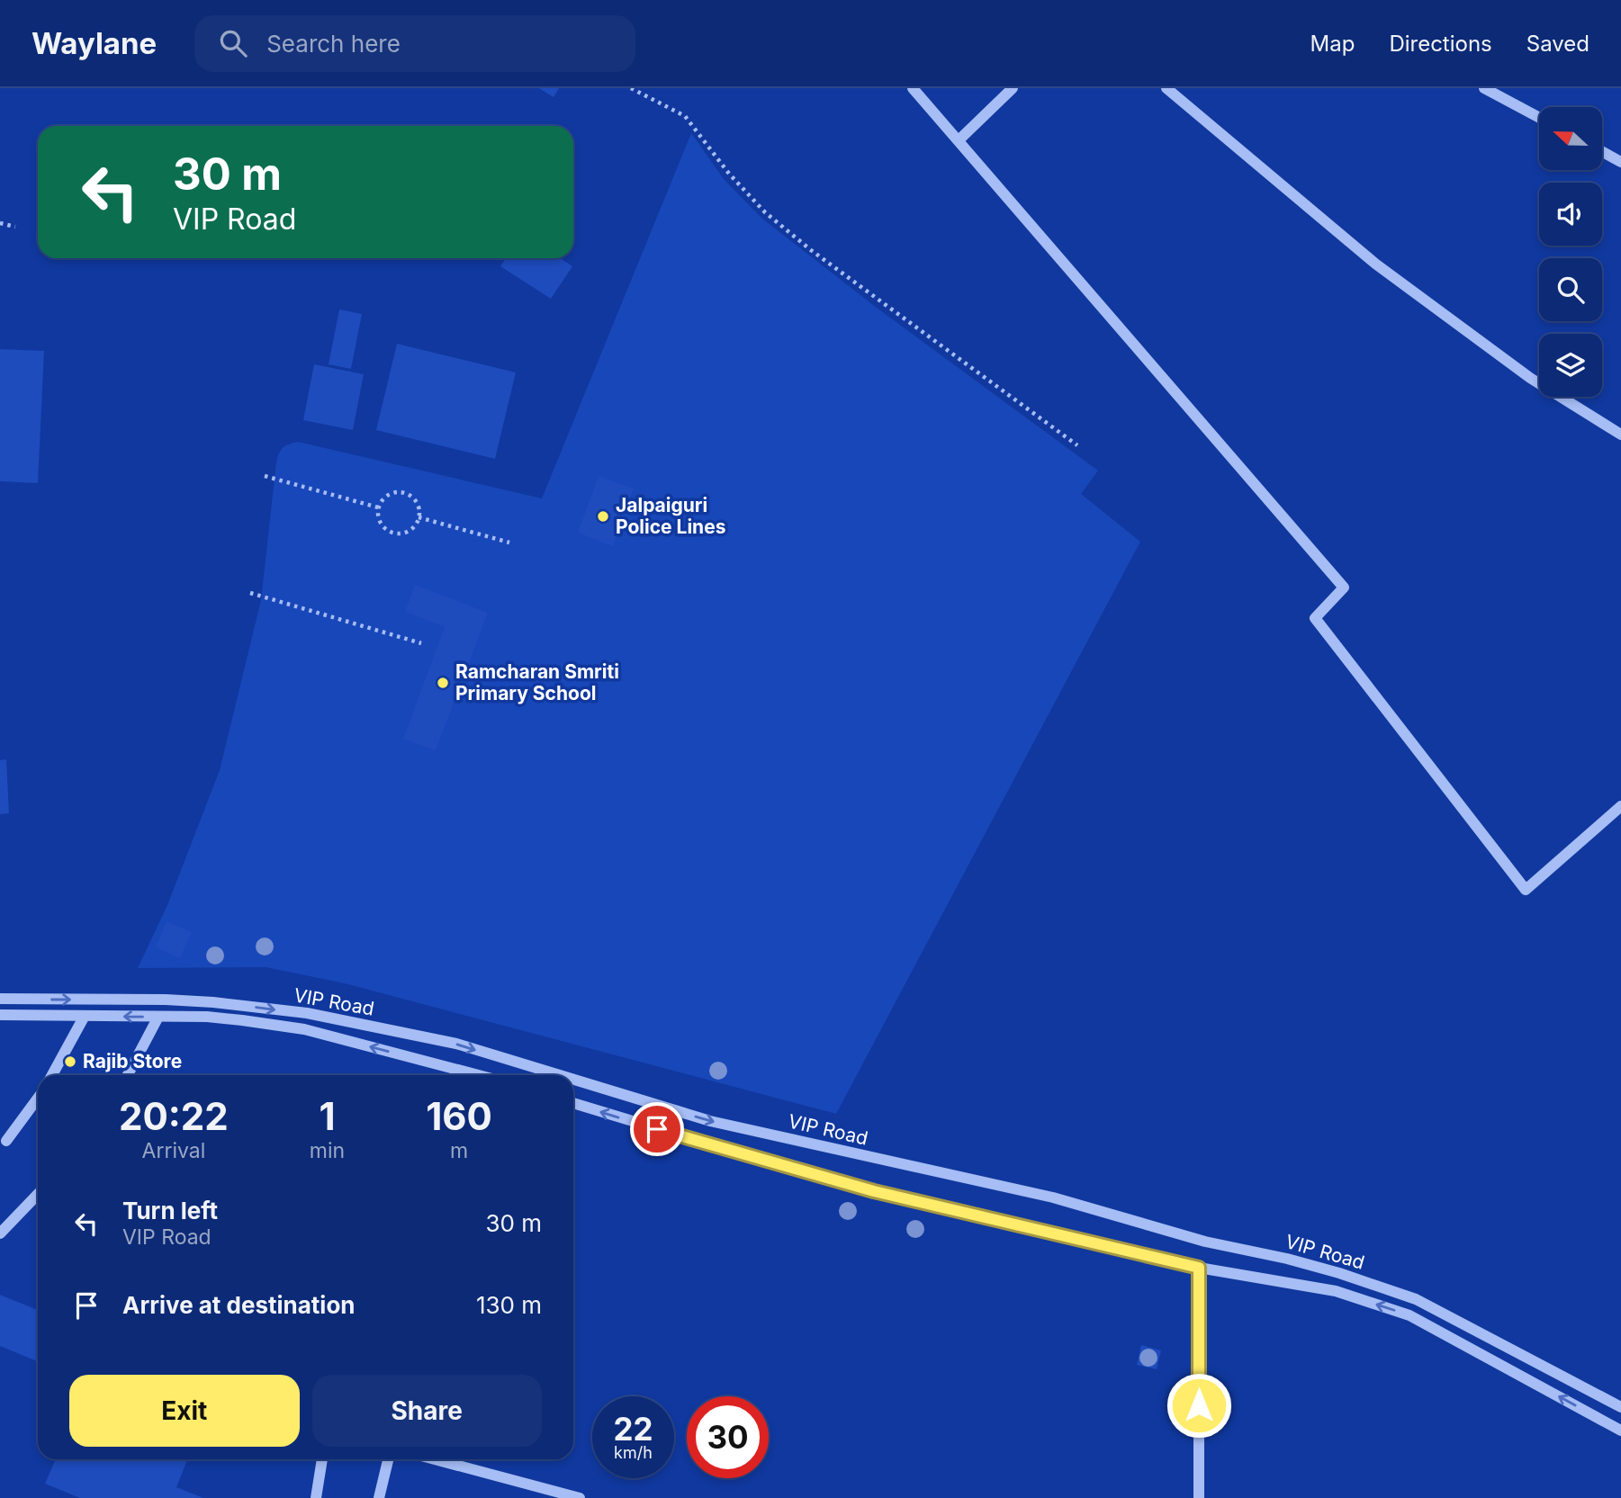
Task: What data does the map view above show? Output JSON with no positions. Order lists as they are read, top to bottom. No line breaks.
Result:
{"streets":{"street":["VIP Road"]},"places":["Jalpaiguri Police Lines","Ramcharan Smriti Primary School","Rajib Store"],"north":"left","page":{"header":"Waylane","search":"Search here","nav":["Map","Directions","Saved"],"turn":["30 m","VIP Road"],"eta":["20:22","Arrival","1","min","160","m"],"list":[{"name":"Turn left","note":"VIP Road","value":"30 m"},{"name":"Arrive at destination","value":"130 m"}],"buttons":["Exit","Share"],"speed":"22 km/h","limit":"30"}}
